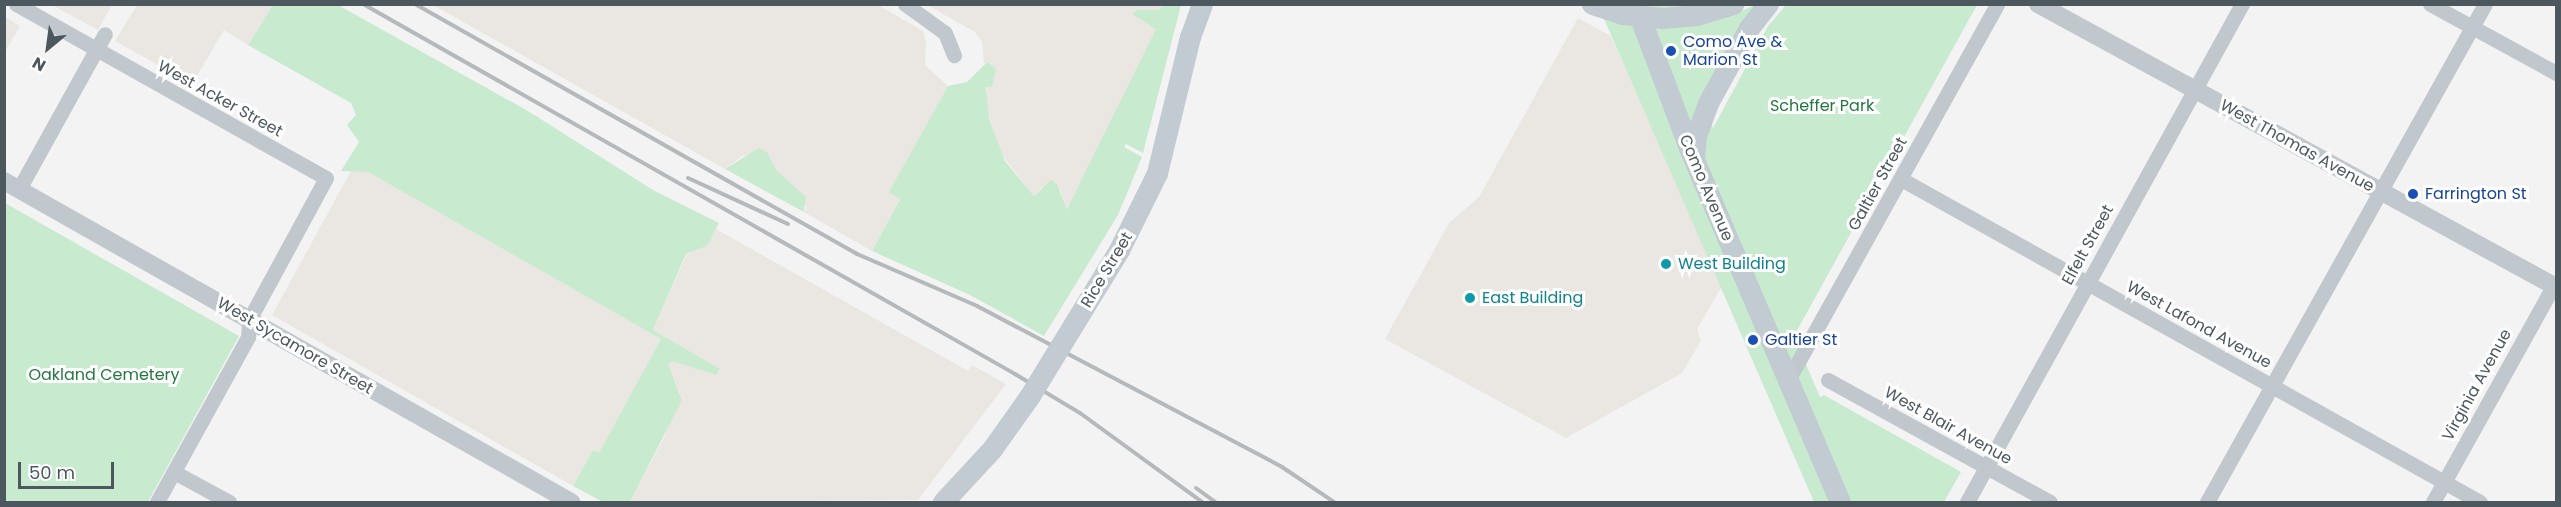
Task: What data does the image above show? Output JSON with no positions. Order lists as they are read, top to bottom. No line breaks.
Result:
{"streets":{"main road":["Como Avenue","Rice Street"],"street":["West Acker Street","West Thomas Avenue","Galtier Street","Elfelt Street","West Lafond Avenue","West Sycamore Street","Virginia Avenue","West Blair Avenue"]},"crossings":[["West Acker Street","West Sycamore Street"],["West Thomas Avenue","Elfelt Street"],["West Thomas Avenue","Virginia Avenue"],["Galtier Street","Como Avenue"],["Galtier Street","West Lafond Avenue"],["Elfelt Street","West Lafond Avenue"],["Elfelt Street","West Blair Avenue"],["West Lafond Avenue","Virginia Avenue"]],"parks":["Scheffer Park","Oakland Cemetery"],"places":["Como Ave & Marion St","Farrington St","West Building","East Building","Galtier St"],"scale_bar":"50 m","north":"bottom left"}
